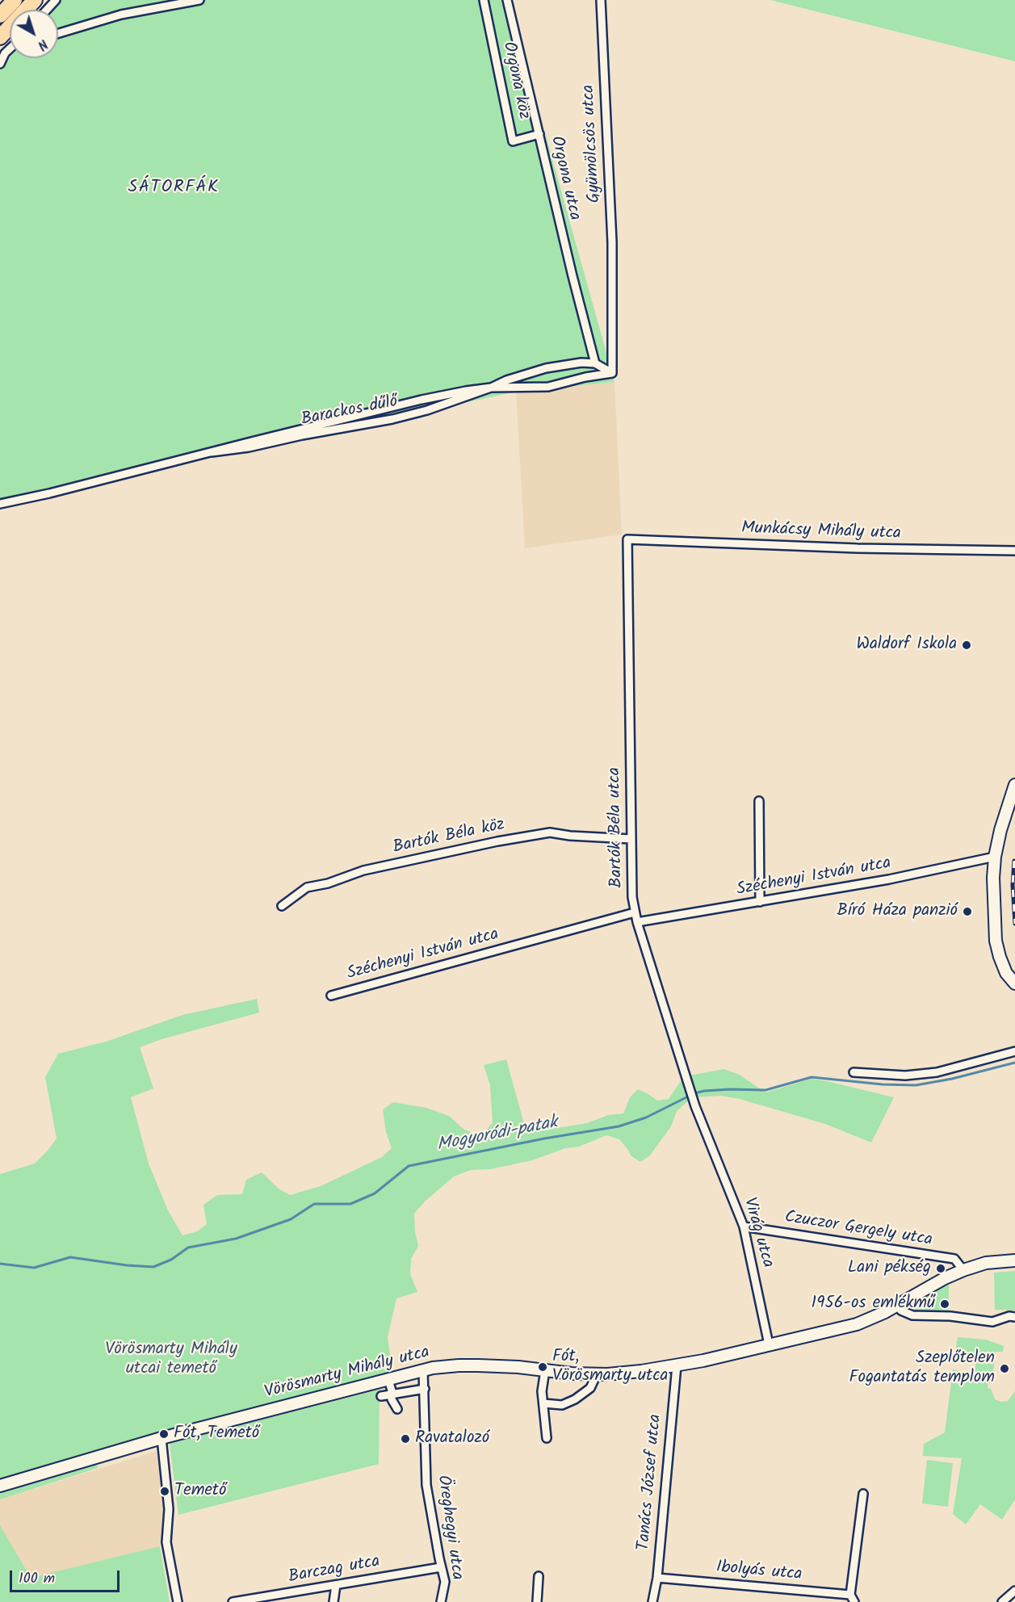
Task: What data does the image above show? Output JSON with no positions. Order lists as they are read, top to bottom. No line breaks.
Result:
{"streets":{"main road":["Vörösmarty Mihály utca"],"street":["Orgona köz","Gyümölcsös utca","Orgona utca","Barackos dűlő","Munkácsy Mihály utca","Bartók Béla utca","Bartók Béla köz","Széchenyi István utca","Czuczor Gergely utca","Virág utca","Tanács József utca","Öreghegyi utca","Barczag utca","Ibolyás utca"]},"crossings":[["Orgona köz","Orgona utca"],["Gyümölcsös utca","Barackos dűlő"],["Orgona utca","Barackos dűlő"],["Munkácsy Mihály utca","Bartók Béla utca"],["Bartók Béla utca","Bartók Béla köz"],["Bartók Béla utca","Széchenyi István utca"],["Bartók Béla utca","Virág utca"],["Czuczor Gergely utca","Virág utca"],["Czuczor Gergely utca","Vörösmarty Mihály utca"],["Virág utca","Vörösmarty Mihály utca"],["Vörösmarty Mihály utca","Tanács József utca"],["Vörösmarty Mihály utca","Öreghegyi utca"],["Tanács József utca","Ibolyás utca"],["Öreghegyi utca","Barczag utca"]],"districts":["SÁTORFÁK"],"water":["Mogyoródi-patak"],"parks":["Vörösmarty Mihály utcai temető"],"places":["Waldorf Iskola","Bíró Háza panzió","Lani pékség","1956-os emlékmű","Fót, Vörösmarty utca","Szeplőtelen Fogantatás templom","Fót, Temető","Ravatalozó","Temető"],"scale_bar":"100 m","north":"bottom right"}
